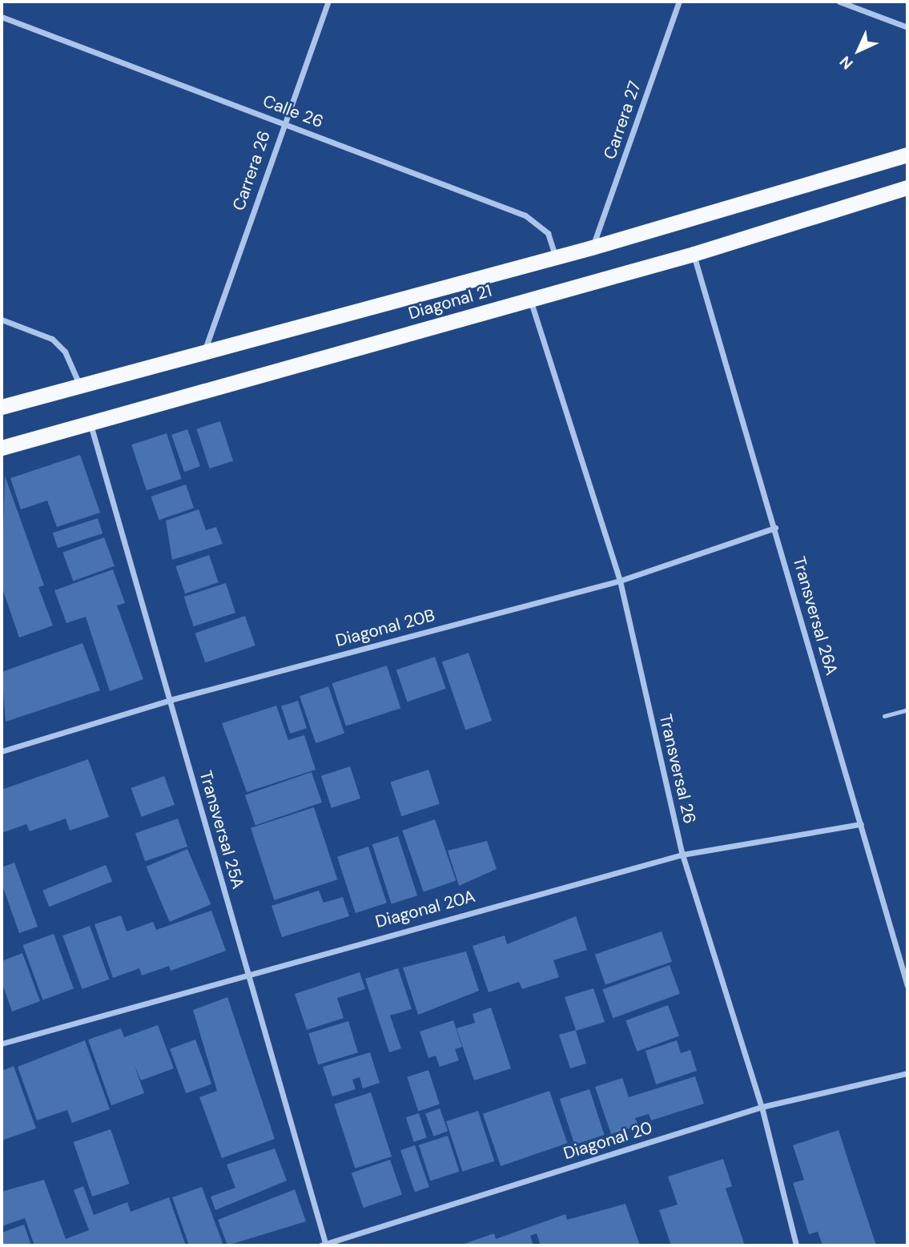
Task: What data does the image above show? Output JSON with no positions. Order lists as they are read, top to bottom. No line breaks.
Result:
{"streets":{"highway":["Diagonal 21"],"street":["Calle 26","Carrera 27","Carrera 26","Transversal 26A","Diagonal 20B","Transversal 26","Transversal 25A","Diagonal 20A","Diagonal 20"]},"crossings":[["Calle 26","Carrera 26"],["Calle 26","Diagonal 21"],["Carrera 27","Diagonal 21"],["Carrera 26","Diagonal 21"],["Diagonal 21","Transversal 26A"],["Diagonal 21","Transversal 26"],["Diagonal 21","Transversal 25A"],["Transversal 26A","Diagonal 20B"],["Transversal 26A","Diagonal 20A"],["Diagonal 20B","Transversal 26"],["Diagonal 20B","Transversal 25A"],["Transversal 26","Diagonal 20A"],["Transversal 26","Diagonal 20"],["Transversal 25A","Diagonal 20A"],["Transversal 25A","Diagonal 20"]],"north":"bottom left"}
